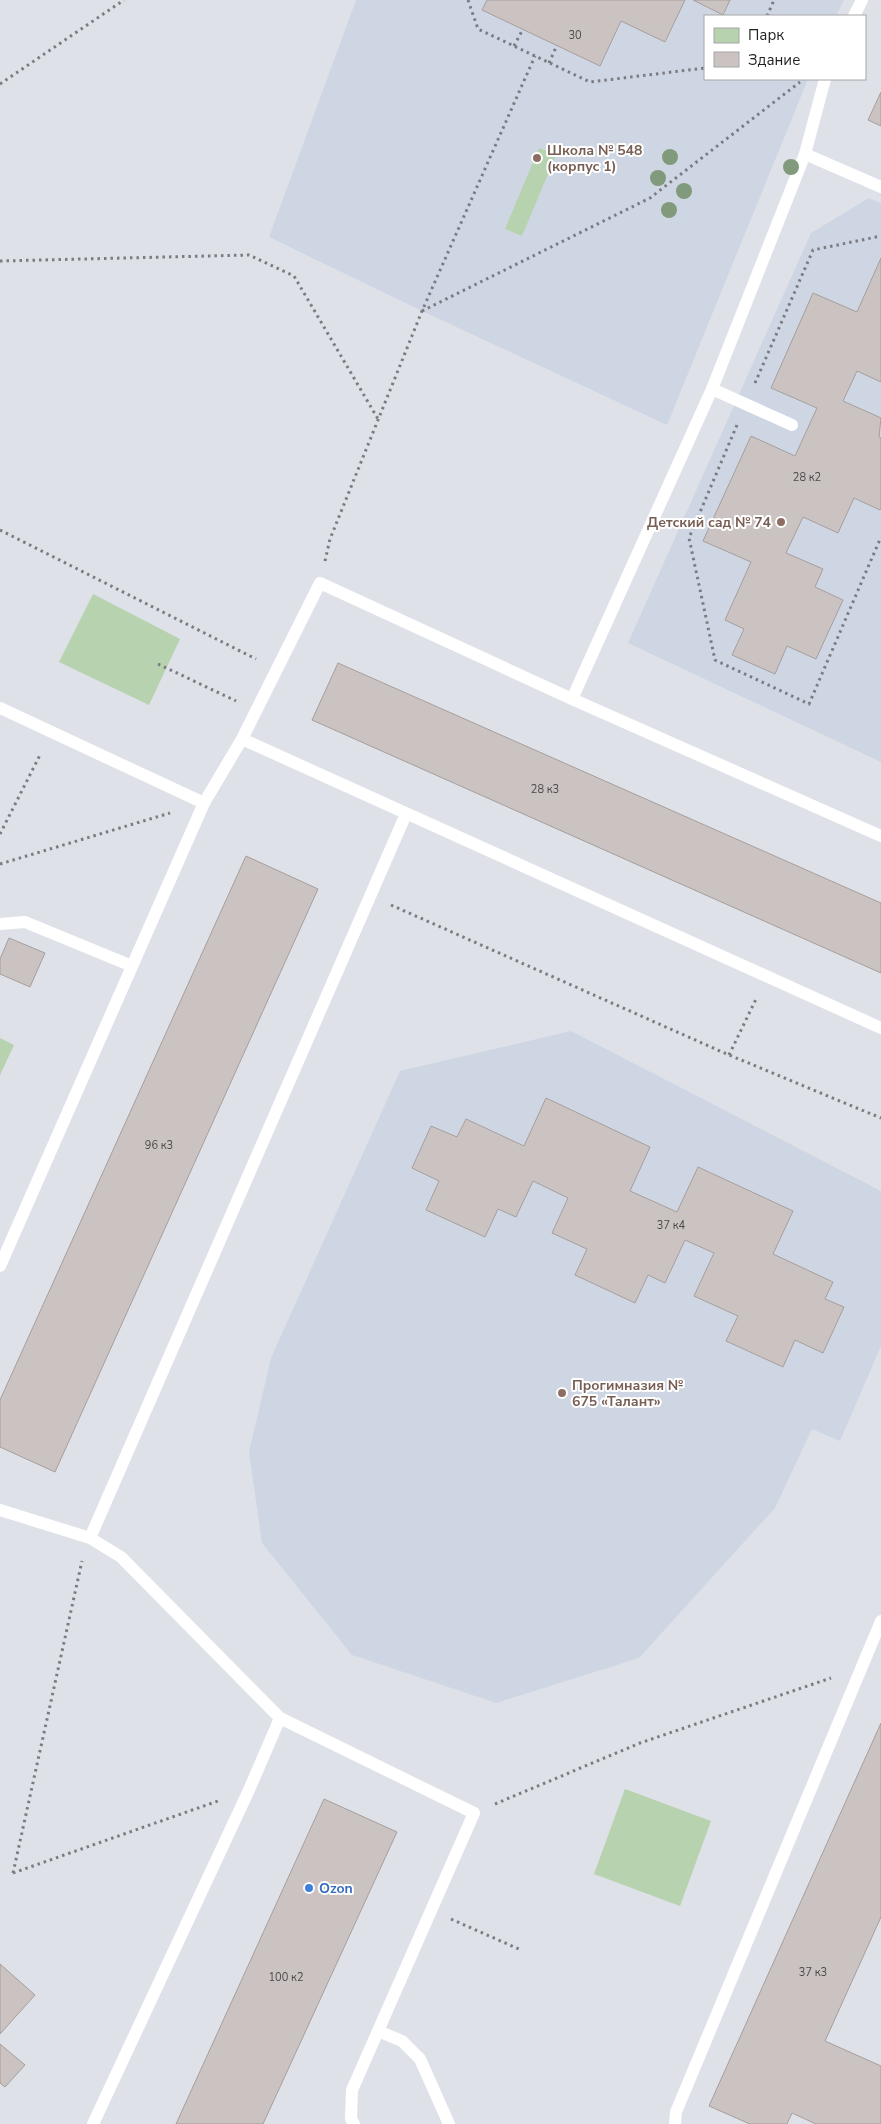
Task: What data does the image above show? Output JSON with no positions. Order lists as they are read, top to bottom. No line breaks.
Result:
{"places":["Школа № 548 (корпус 1)","Детский сад № 74","Прогимназия № 675 «Талант»","Ozon"],"house_numbers":["30","28 к2","28 к3","96 к3","37 к4","37 к3","100 к2"],"legend":["Парк","Здание"]}
